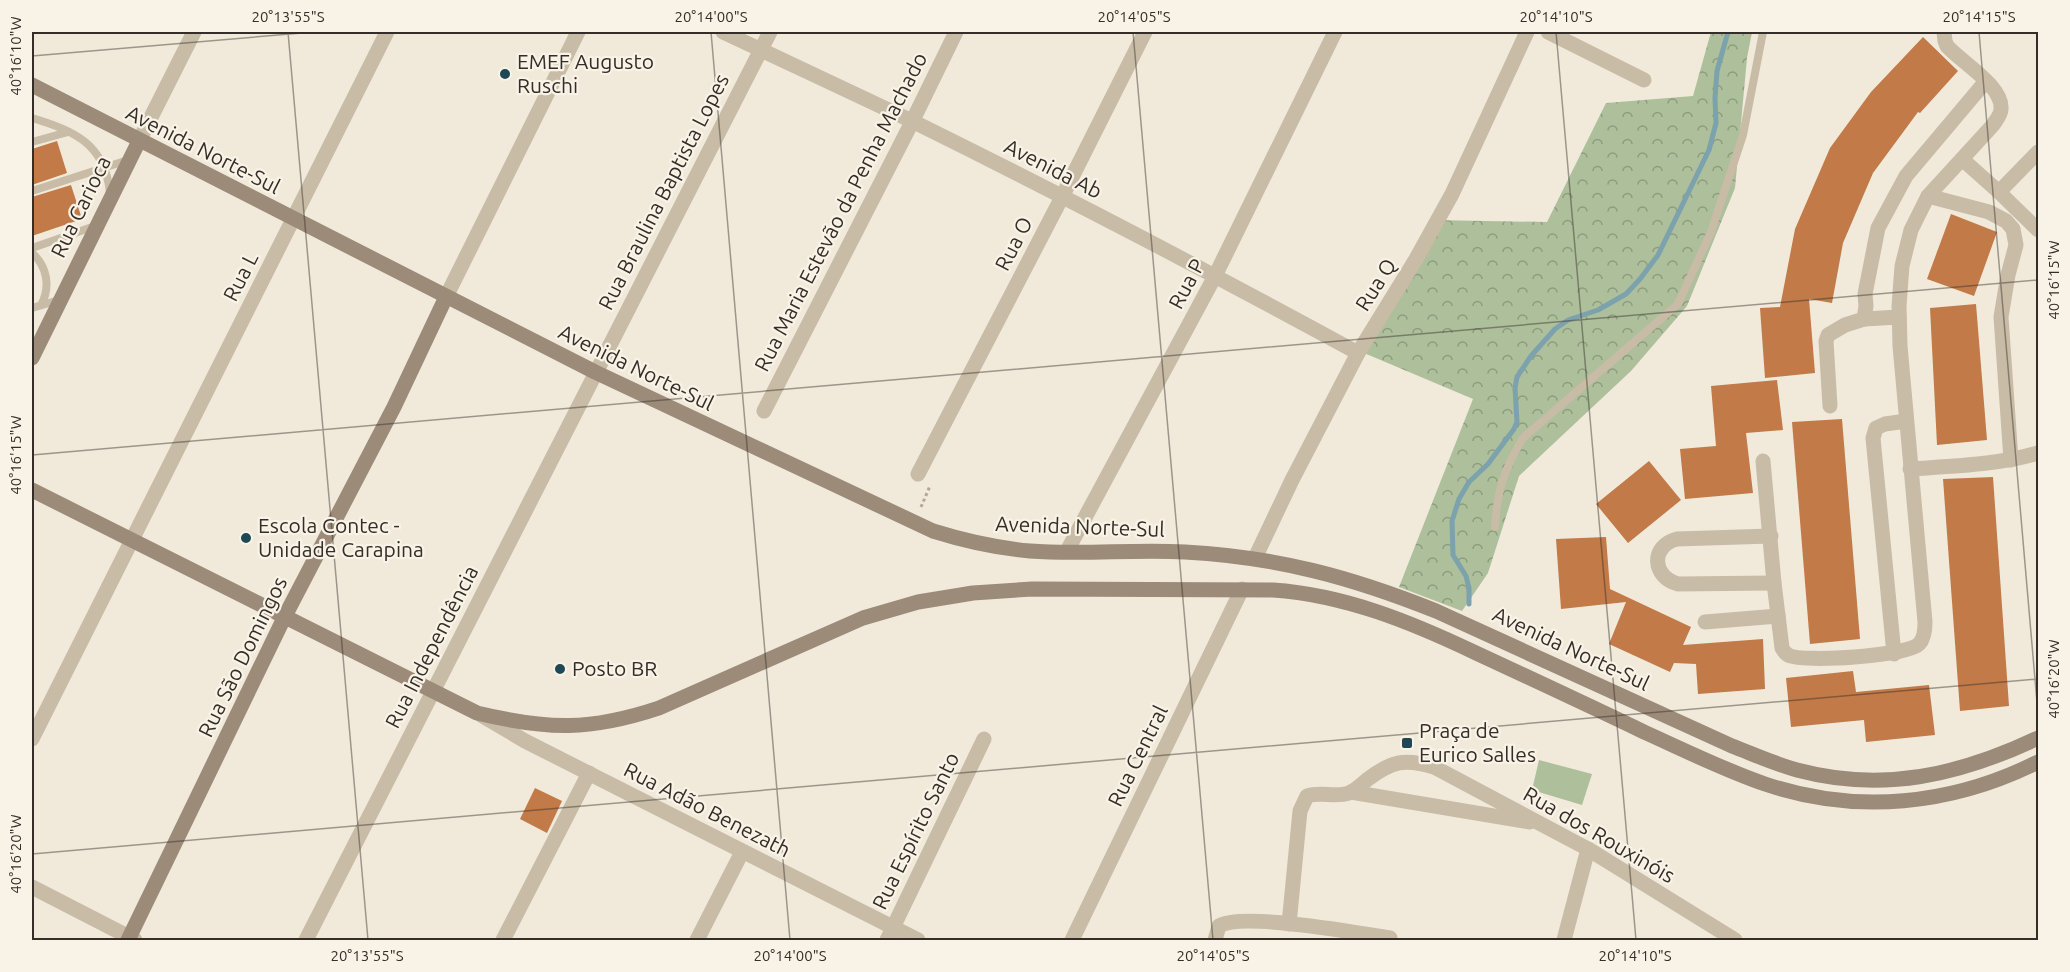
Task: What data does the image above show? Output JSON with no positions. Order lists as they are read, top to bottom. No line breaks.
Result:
{"streets":{"main road":["Avenida Norte-Sul","Rua Carioca","Rua São Domingos"],"street":["Avenida Ab","Rua Braulina Baptista Lopes","Rua Maria Estevão da Penha Machado","Rua O","Rua L","Rua P","Rua Q","Rua Independência","Rua Central","Rua Adão Benezath","Rua Espírito Santo","Rua dos Rouxinóis"]},"crossings":[["Avenida Norte-Sul","Rua Braulina Baptista Lopes"],["Avenida Norte-Sul","Rua Carioca"],["Avenida Norte-Sul","Rua L"],["Avenida Norte-Sul","Rua P"],["Avenida Norte-Sul","Rua Q"],["Avenida Norte-Sul","Rua Independência"],["Avenida Norte-Sul","Rua São Domingos"],["Avenida Norte-Sul","Rua Central"],["Avenida Norte-Sul","Rua Adão Benezath"],["Avenida Ab","Rua Braulina Baptista Lopes"],["Avenida Ab","Rua Maria Estevão da Penha Machado"],["Avenida Ab","Rua O"],["Avenida Ab","Rua P"],["Avenida Ab","Rua Q"],["Rua Braulina Baptista Lopes","Rua Independência"],["Rua Adão Benezath","Rua Espírito Santo"]],"places":{"other":["EMEF Augusto Ruschi","Escola Contec - Unidade Carapina","Posto BR"],"transit":["Praça de Eurico Salles"]},"coordinates":["20°13'55\"S","20°14'00\"S","20°14'05\"S","20°14'10\"S","20°14'15\"S","40°16'10\"W","40°16'15\"W","40°16'20\"W"]}
